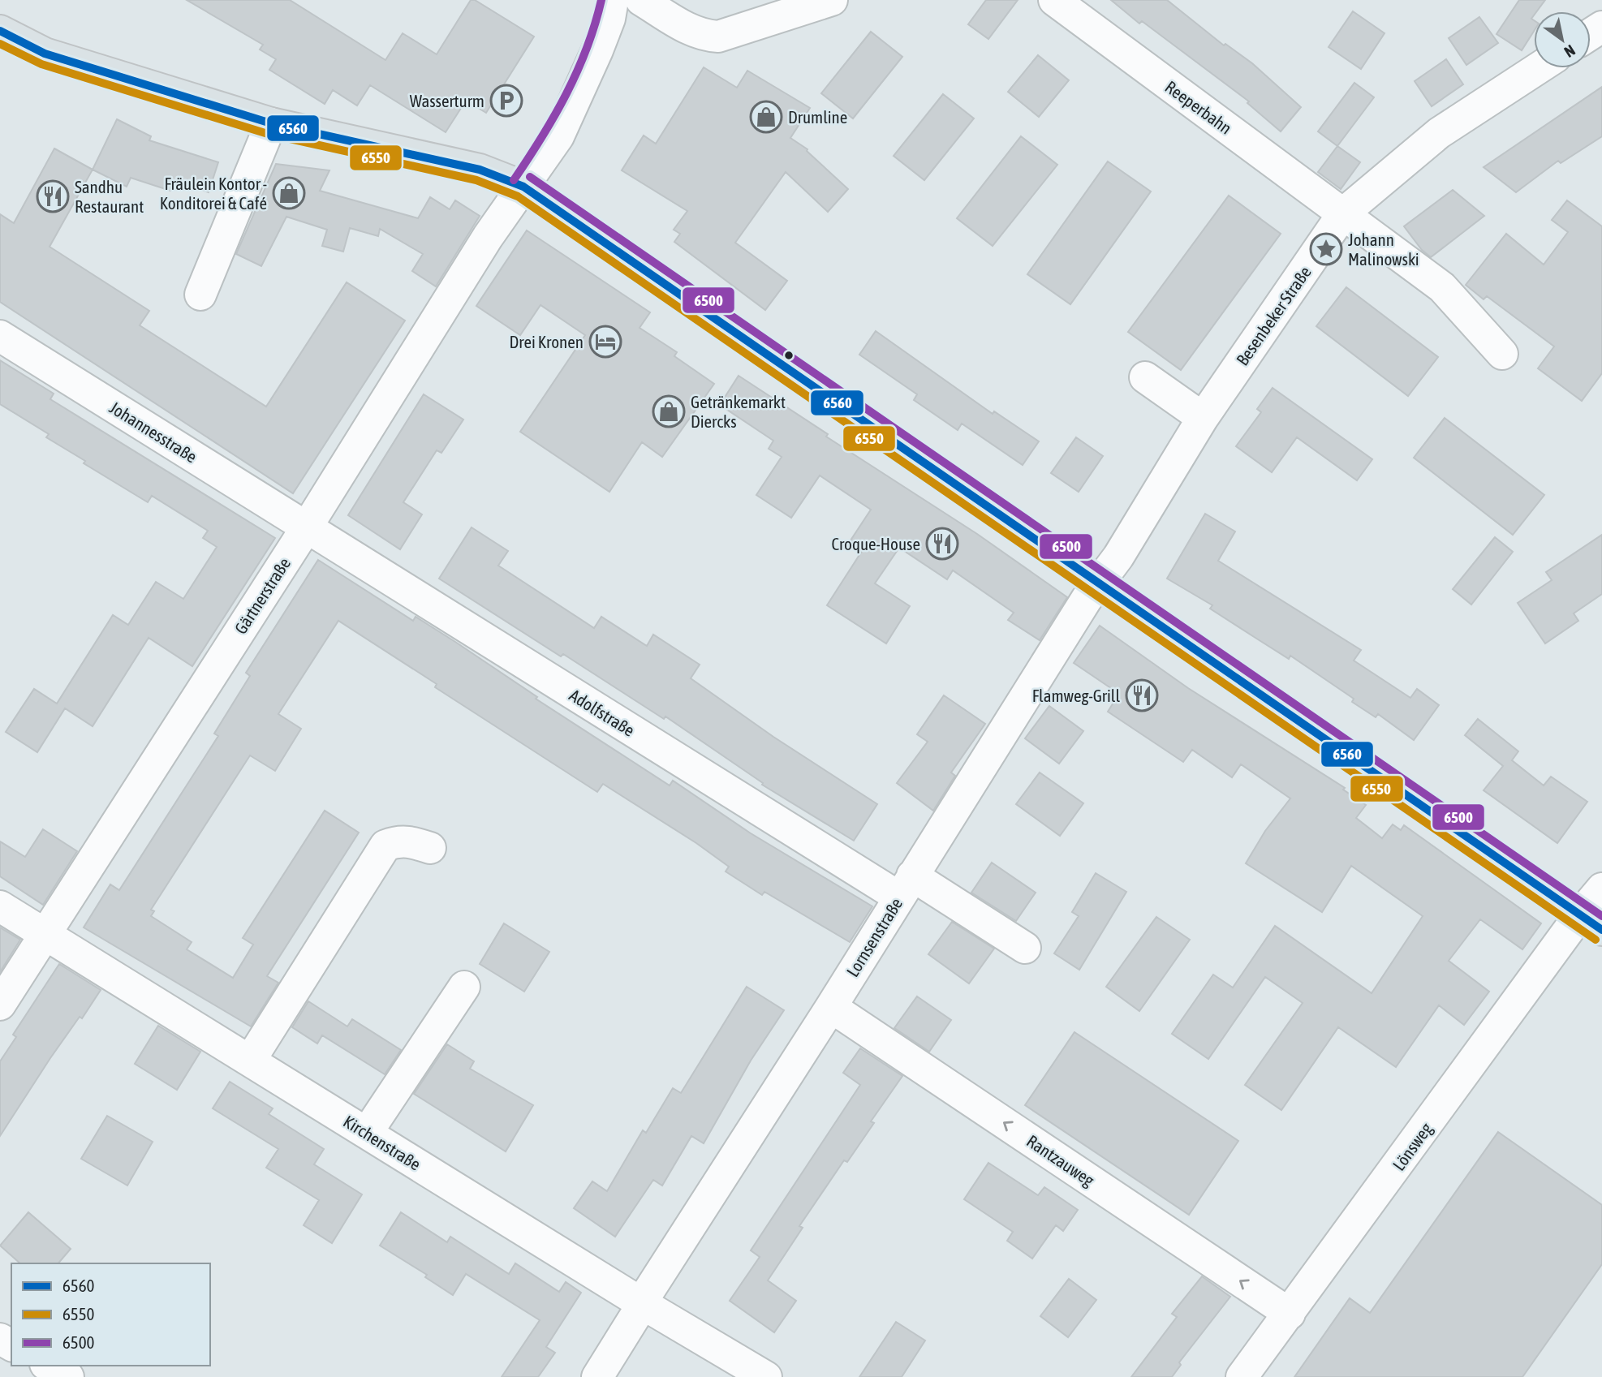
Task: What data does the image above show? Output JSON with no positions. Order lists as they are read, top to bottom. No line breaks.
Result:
{"streets":{"street":["Reeperbahn","Besenbeker Straße","Johannesstraße","Gärtnerstraße","Adolfstraße","Lornsenstraße","Kirchenstraße","Lönsweg","Rantzauweg"]},"crossings":[["Reeperbahn","Besenbeker Straße"],["Besenbeker Straße","Lornsenstraße"],["Johannesstraße","Gärtnerstraße"],["Johannesstraße","Adolfstraße"],["Gärtnerstraße","Adolfstraße"],["Gärtnerstraße","Kirchenstraße"],["Adolfstraße","Lornsenstraße"],["Lornsenstraße","Kirchenstraße"],["Lornsenstraße","Rantzauweg"],["Lönsweg","Rantzauweg"]],"one_way":["Rantzauweg"],"places":{"parking":["Wasserturm"],"shop":["Drumline","Fräulein Kontor - Konditorei & Café","Getränkemarkt Diercks"],"restaurant":["Sandhu Restaurant","Croque-House","Flamweg-Grill"],"place":["Johann Malinowski"],"hotel":["Drei Kronen"]},"lines":["transit line 6500","transit line 6560","transit line 6550"],"legend":["6560","6550","6500"],"north":"bottom right"}
